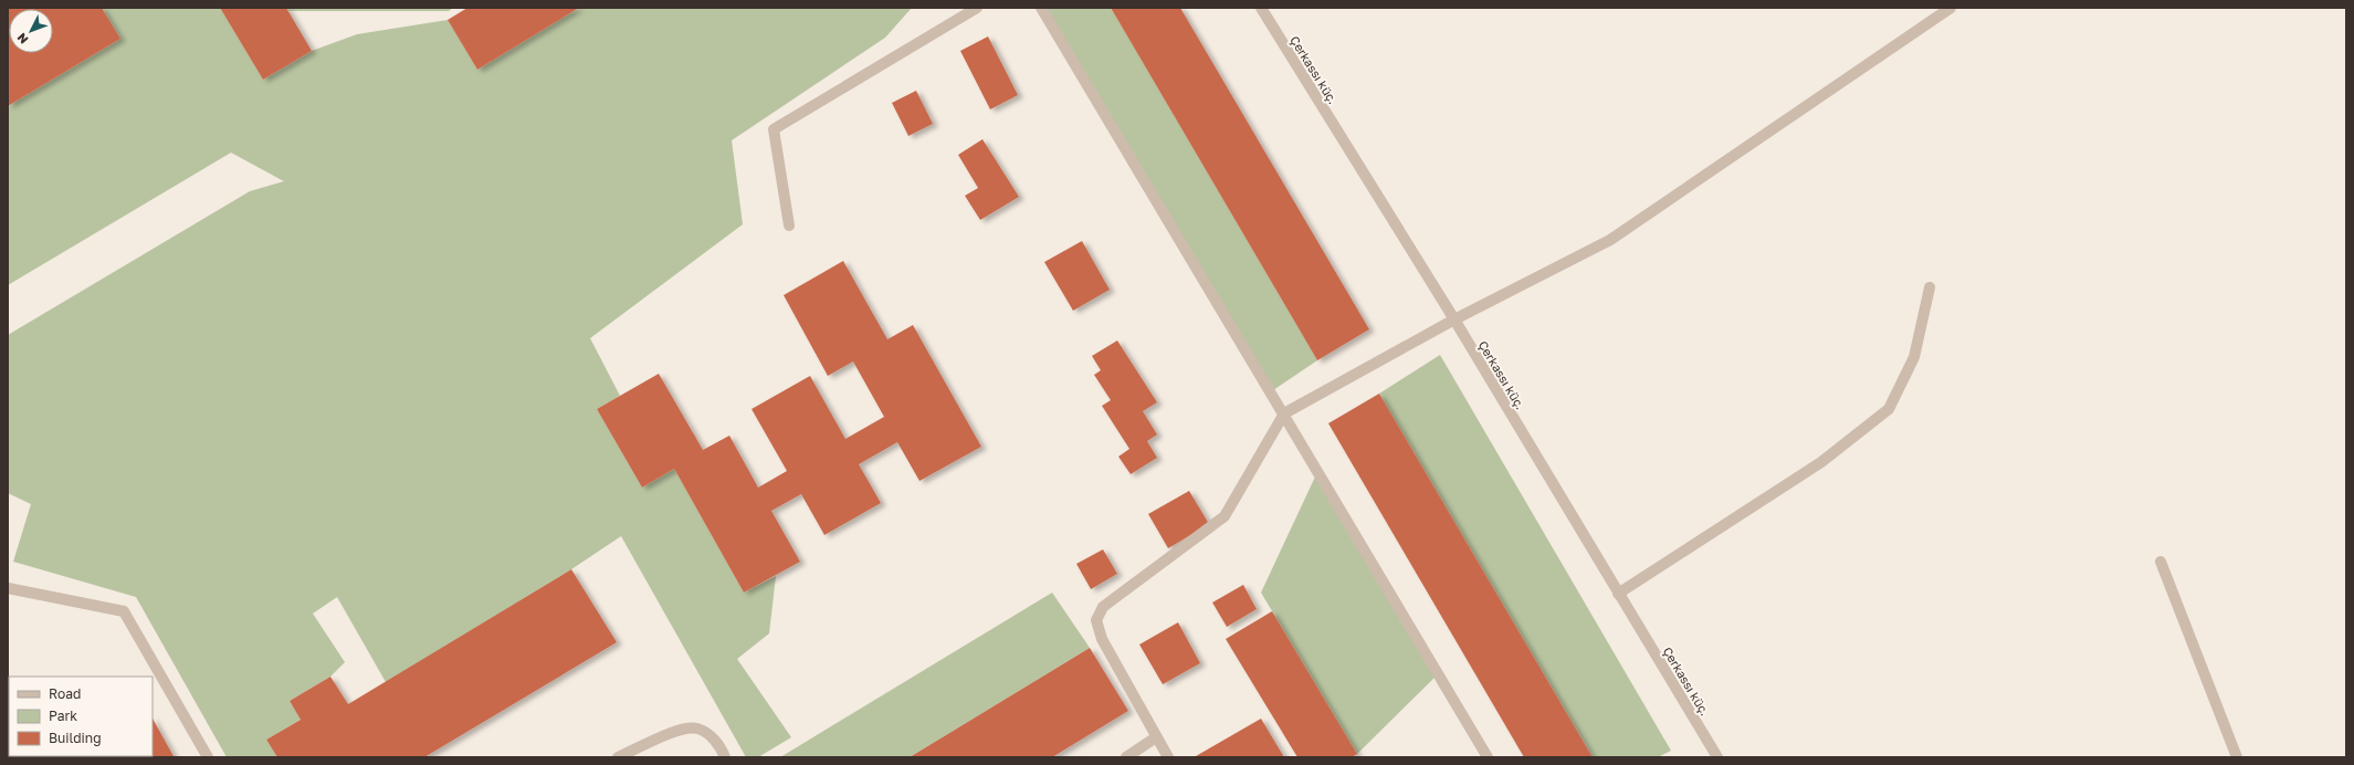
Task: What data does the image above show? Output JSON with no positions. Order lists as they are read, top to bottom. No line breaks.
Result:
{"streets":{"street":["Çerkassı küç."]},"legend":["Road","Park","Building"],"north":"bottom left"}
